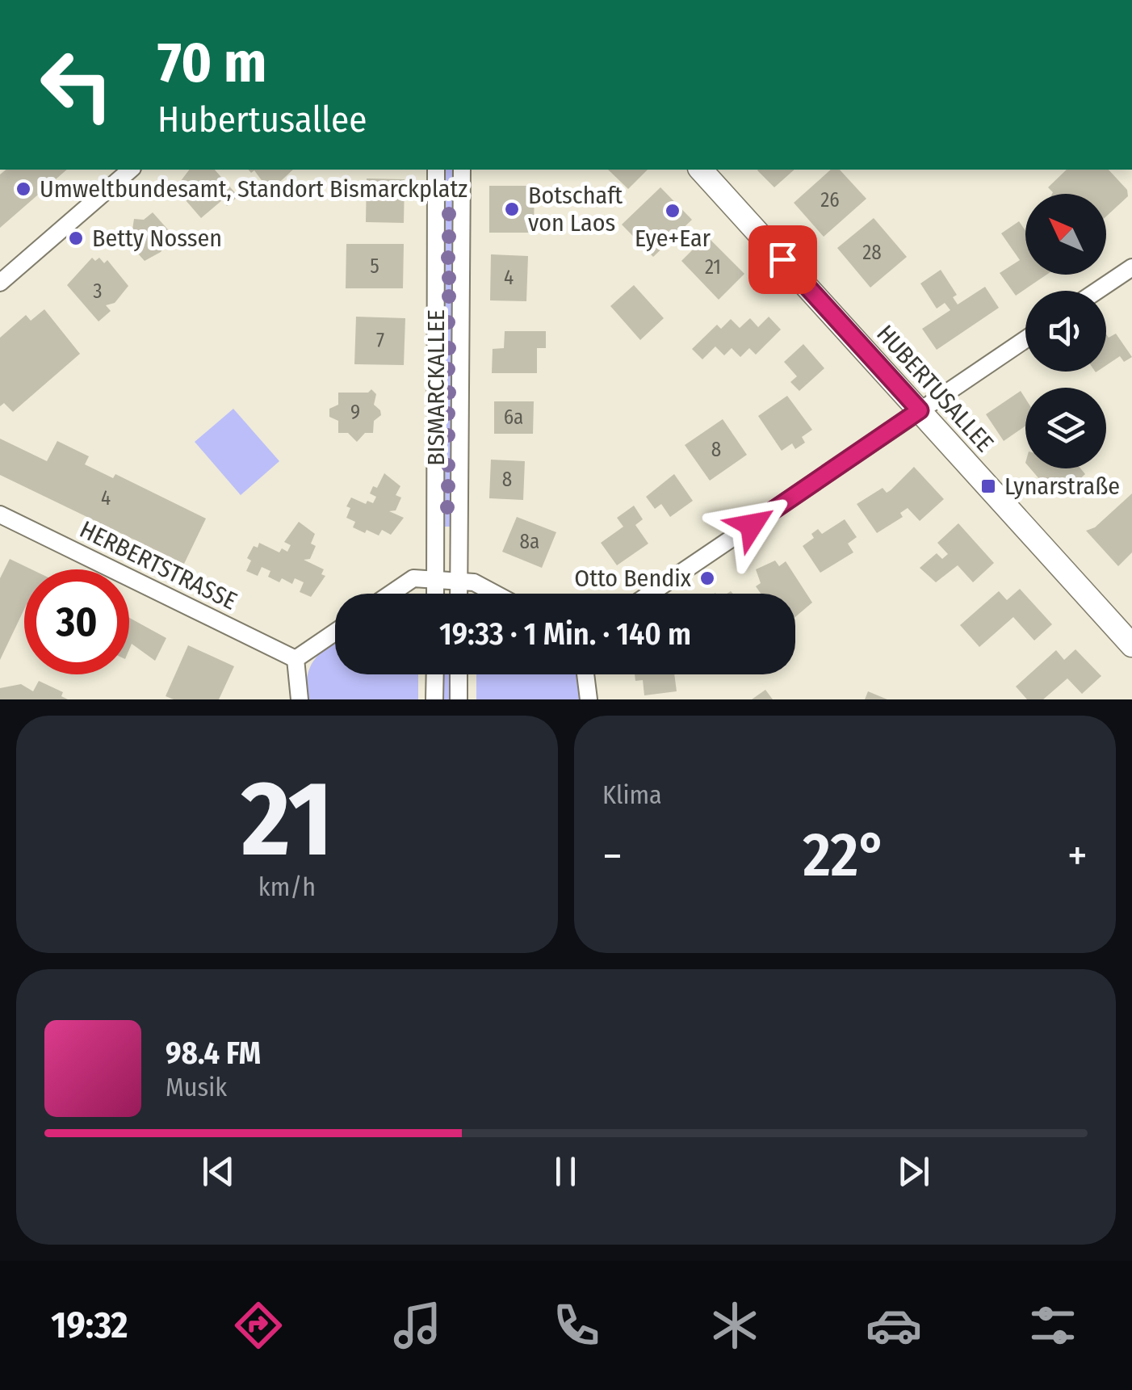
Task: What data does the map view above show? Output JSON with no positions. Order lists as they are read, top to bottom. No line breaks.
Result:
{"streets":{"main road":["HUBERTUSALLEE"],"street":["BISMARCKALLEE","HERBERTSTRASSE"]},"places":{"other":["Umweltbundesamt, Standort Bismarckplatz","Botschaft von Laos","Eye+Ear","Betty Nossen","Otto Bendix"],"transit":["Lynarstraße"]},"house_numbers":["26","28","5","21","4","3","7","9","6a","8","8","4","8a"],"north":"top left","page":{"turn":["70 m","Hubertusallee"],"limit":"30","trip":"19:33 · 1 Min. · 140 m","tile":[["21","km/h"],"Klima"],"heat":["−","22°","+"],"song":["98.4 FM","Musik"],"tabs":"19:32"}}
